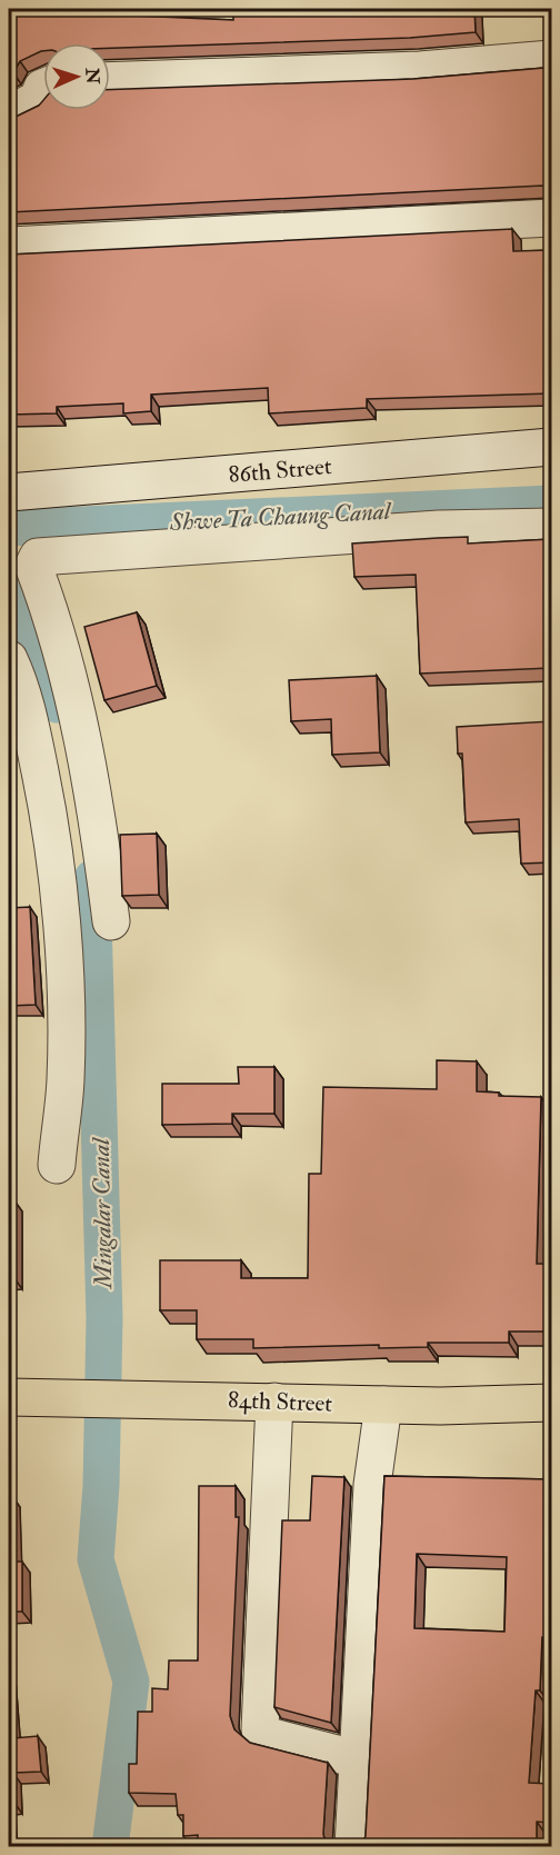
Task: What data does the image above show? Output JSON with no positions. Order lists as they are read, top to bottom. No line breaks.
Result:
{"streets":{"main road":["84th Street"],"street":["86th Street"]},"water":["Shwe Ta Chaung Canal","Mingalar Canal"],"north":"right"}
